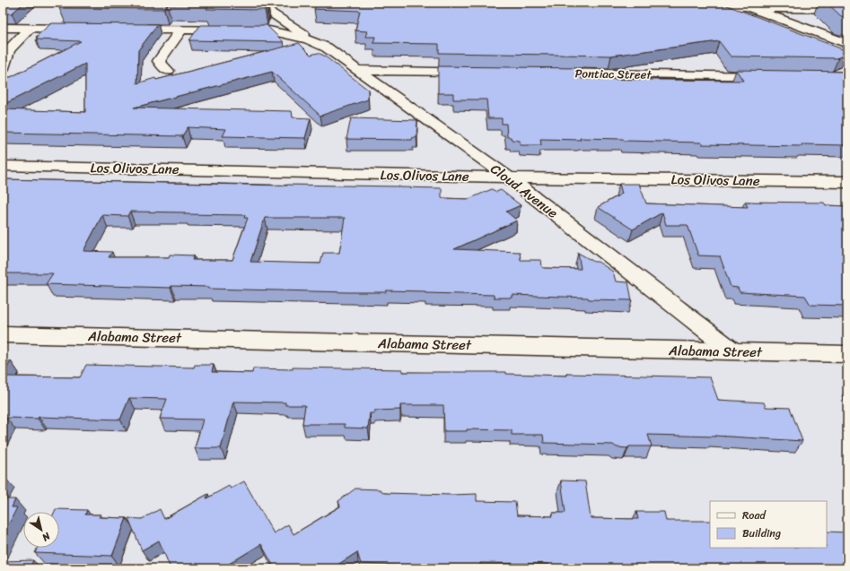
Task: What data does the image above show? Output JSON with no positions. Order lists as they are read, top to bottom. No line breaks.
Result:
{"streets":{"street":["Pontiac Street","Los Olivos Lane","Cloud Avenue","Alabama Street"]},"crossings":[["Los Olivos Lane","Cloud Avenue"],["Cloud Avenue","Alabama Street"]],"legend":["Road","Building"],"north":"bottom right"}
